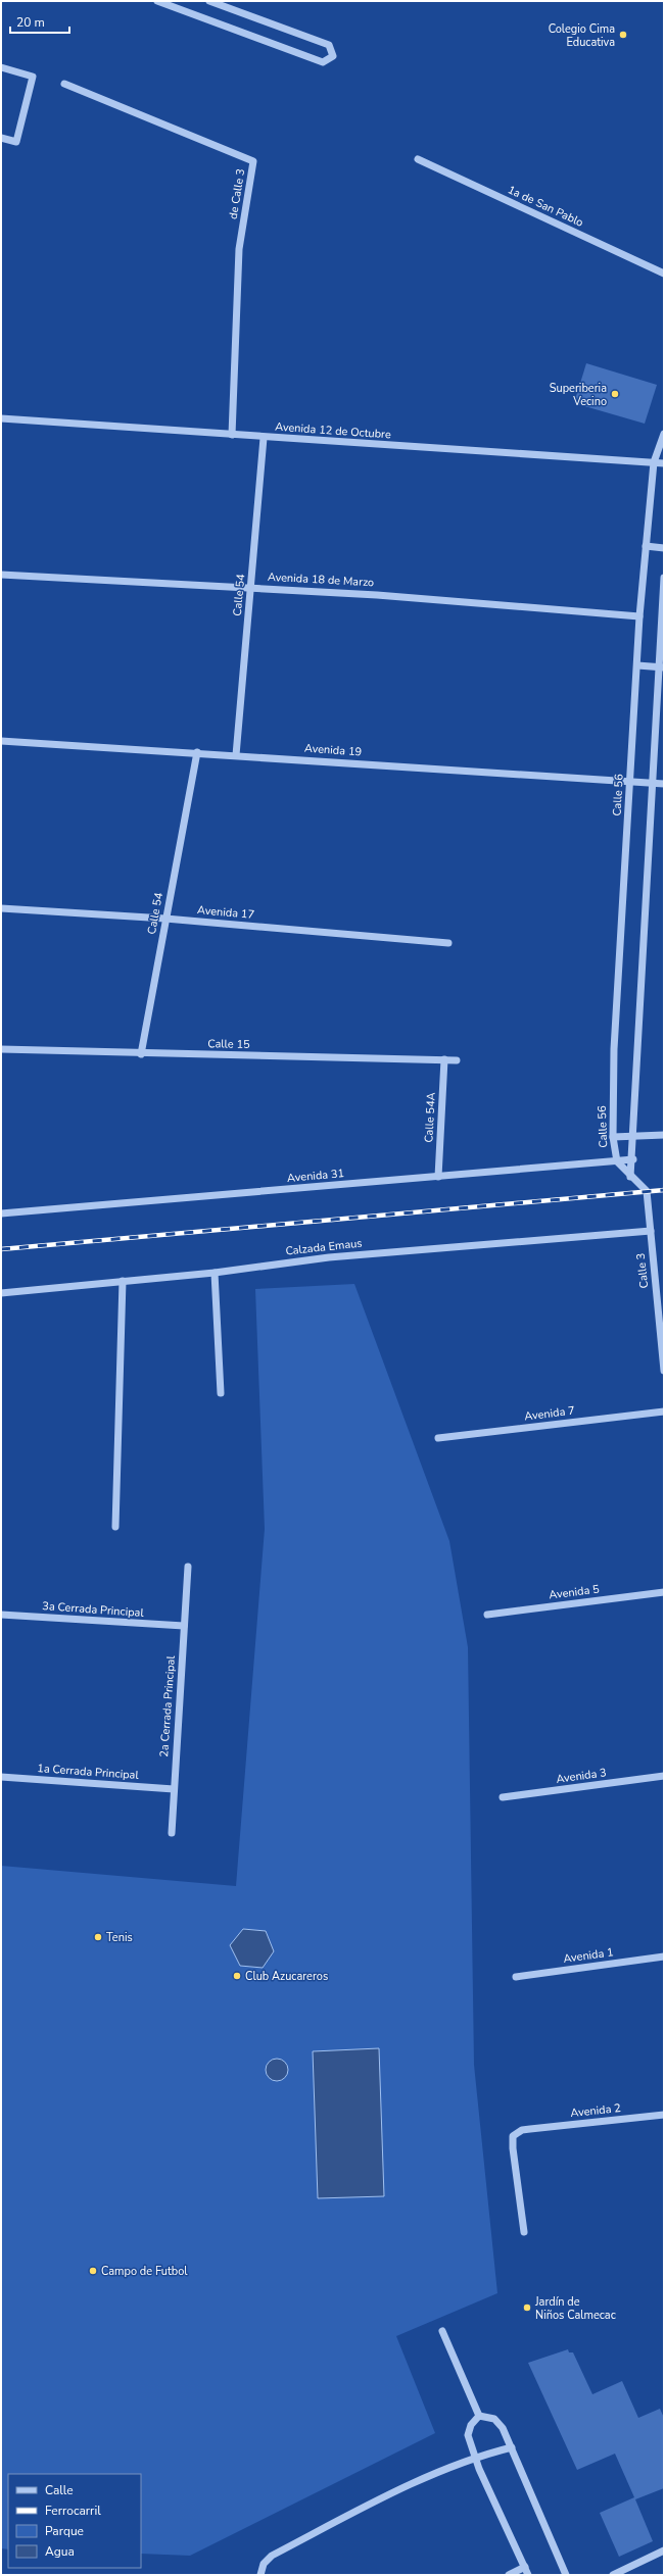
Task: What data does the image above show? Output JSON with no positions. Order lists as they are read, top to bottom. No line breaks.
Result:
{"streets":{"street":["de Calle 3","1a de San Pablo","Avenida 12 de Octubre","Avenida 18 de Marzo","Calle 54","Avenida 19","Calle 56","Avenida 17","Calle 15","Calle 54A","Avenida 31","Calzada Emaus","Calle 3","Avenida 7","Avenida 5","3a Cerrada Principal","2a Cerrada Principal","1a Cerrada Principal","Avenida 3","Avenida 1","Avenida 2"]},"crossings":[["de Calle 3","Avenida 12 de Octubre"],["Avenida 12 de Octubre","Calle 54"],["Avenida 12 de Octubre","Calle 56"],["Avenida 18 de Marzo","Calle 54"],["Avenida 18 de Marzo","Calle 56"],["Calle 54","Avenida 19"],["Calle 54","Avenida 17"],["Calle 54","Calle 15"],["Avenida 19","Calle 56"],["Calle 56","Avenida 31"],["Calle 56","Calle 3"],["Calle 15","Calle 54A"],["Calle 54A","Avenida 31"],["Avenida 31","Calle 3"],["Calzada Emaus","Calle 3"],["3a Cerrada Principal","2a Cerrada Principal"],["2a Cerrada Principal","1a Cerrada Principal"]],"places":["Colegio Cima Educativa","Superiberia Vecino","Tenis","Club Azucareros","Campo de Futbol","Jardín de Niños Calmecac"],"legend":["Calle","Ferrocarril","Parque","Agua"],"scale_bar":"20 m"}
